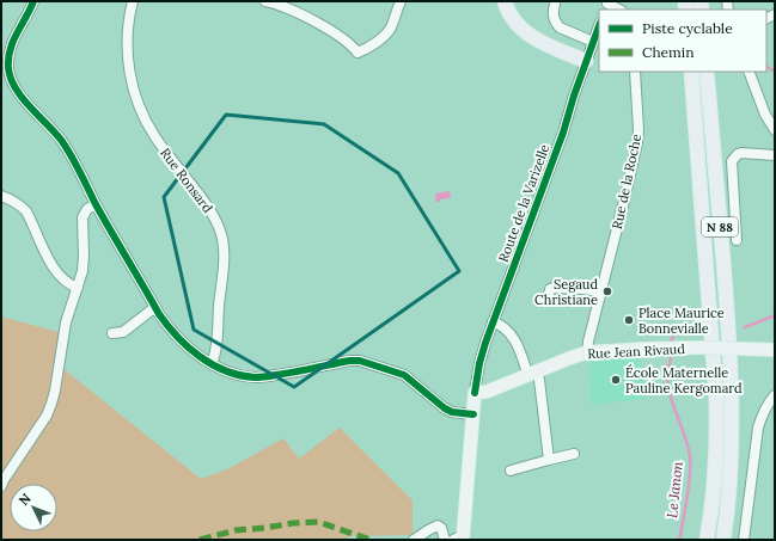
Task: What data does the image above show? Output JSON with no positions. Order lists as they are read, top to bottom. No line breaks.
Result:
{"streets":{"highway":["N 88"],"main road":["Route de la Varizelle","Rue Jean Rivaud"],"street":["Rue Ronsard","Rue de la Roche"]},"crossings":[["Route de la Varizelle","Rue Jean Rivaud"]],"water":["Le Janon"],"places":["Segaud Christiane","Place Maurice Bonnevialle","École Maternelle Pauline Kergomard"],"legend":["Piste cyclable","Chemin"],"north":"top left"}
